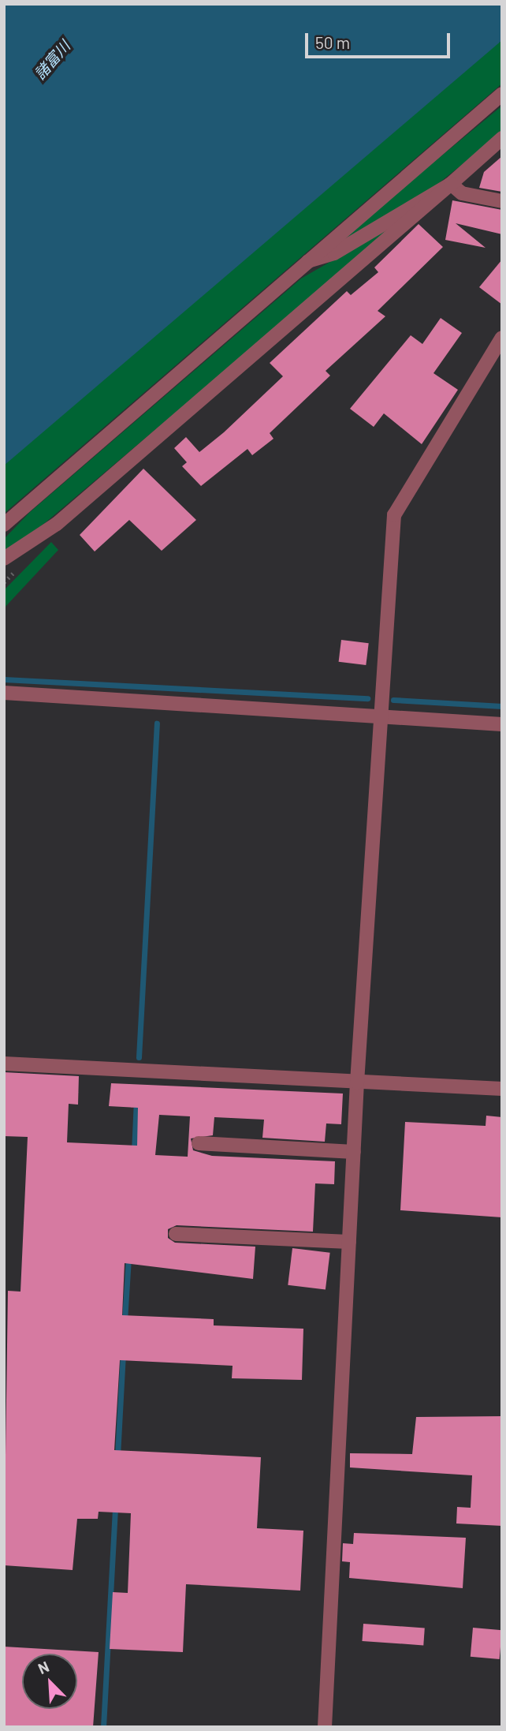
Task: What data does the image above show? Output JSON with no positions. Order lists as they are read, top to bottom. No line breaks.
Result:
{"water":["諸富川"],"scale_bar":"50 m","north":"top left"}
